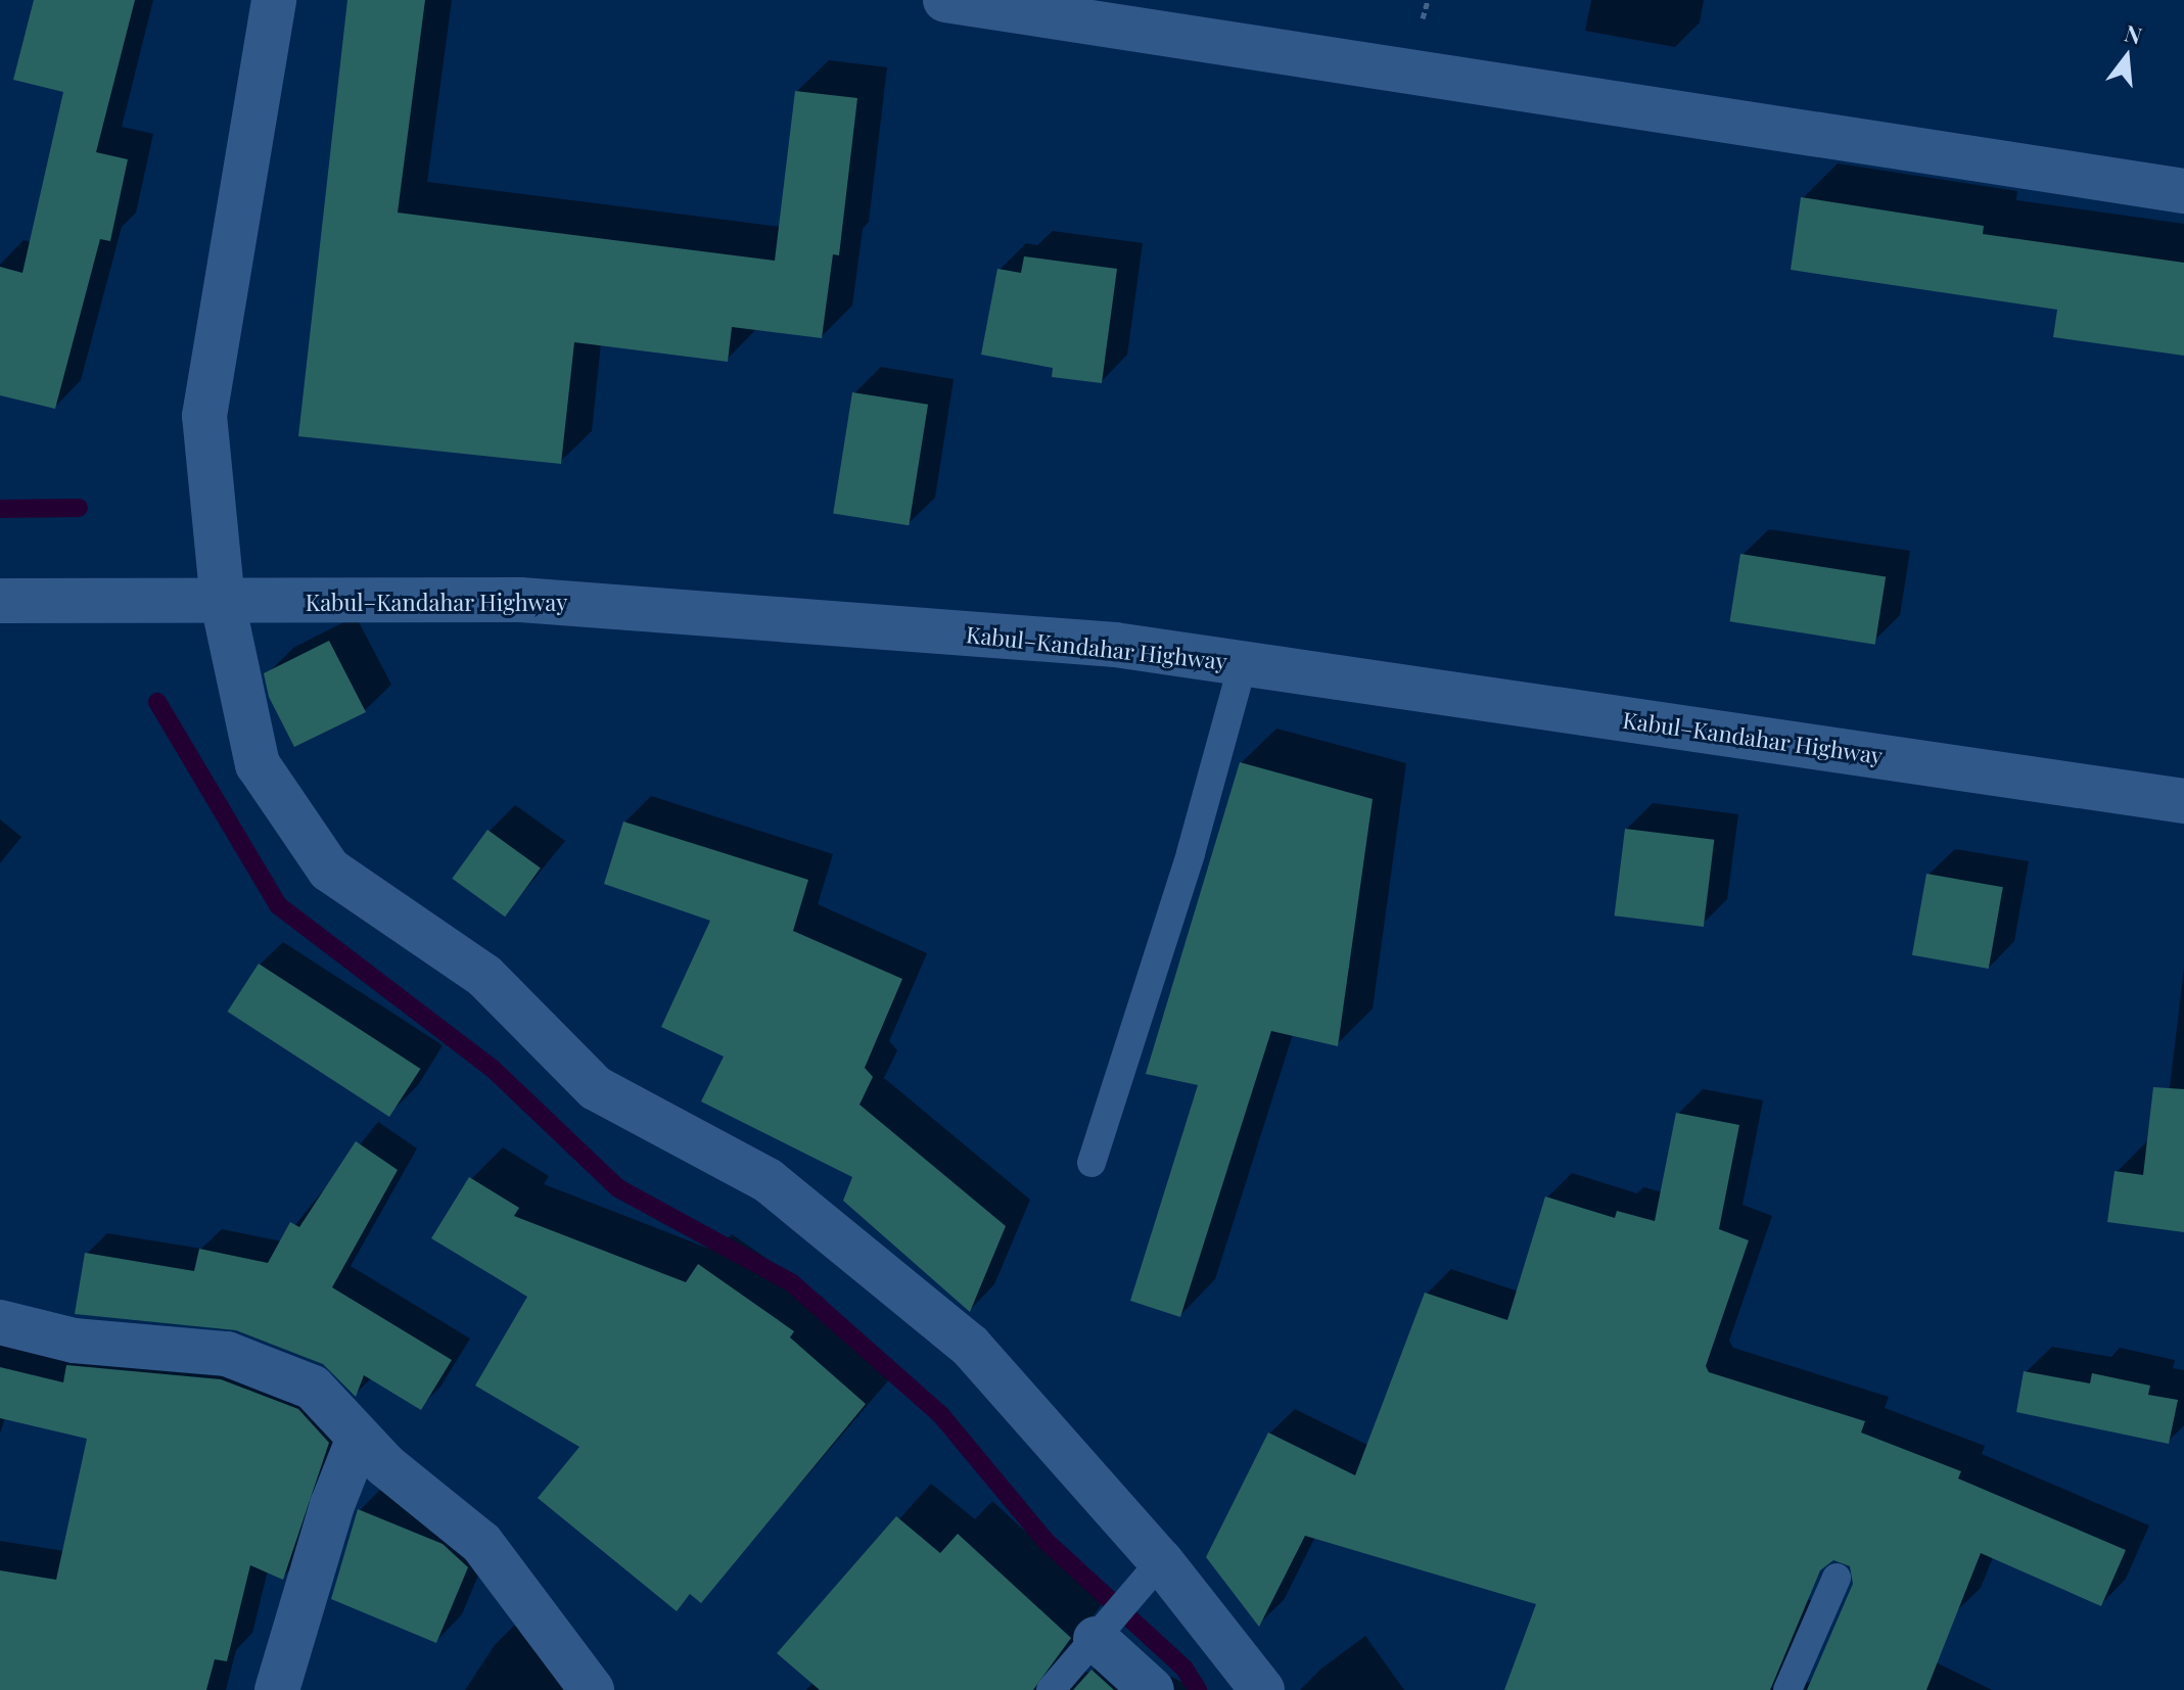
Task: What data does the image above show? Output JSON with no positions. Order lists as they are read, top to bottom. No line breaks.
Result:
{"streets":{"street":["Kabul–Kandahar Highway"]},"north":"top"}
